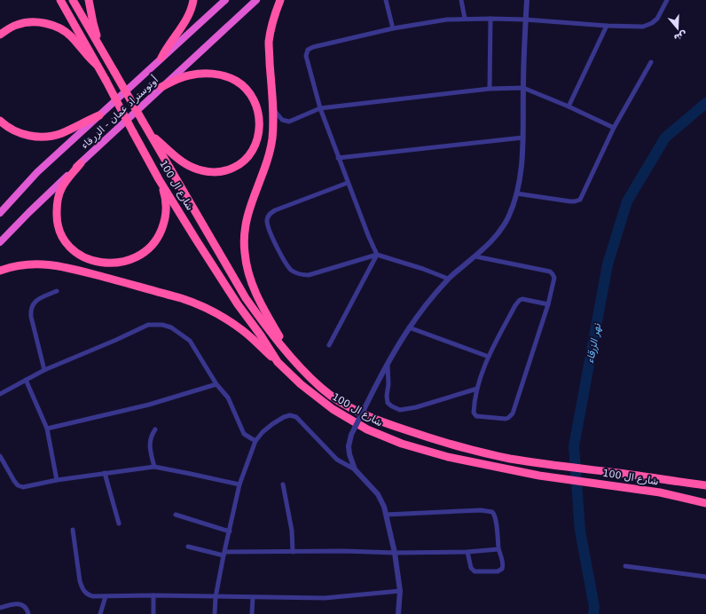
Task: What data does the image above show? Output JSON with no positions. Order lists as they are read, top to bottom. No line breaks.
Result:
{"streets":{"highway":["أوتوستراد عمان - الزرقاء","شارع ال 100"]},"water":["نهر الزرقاء"],"north":"bottom"}
